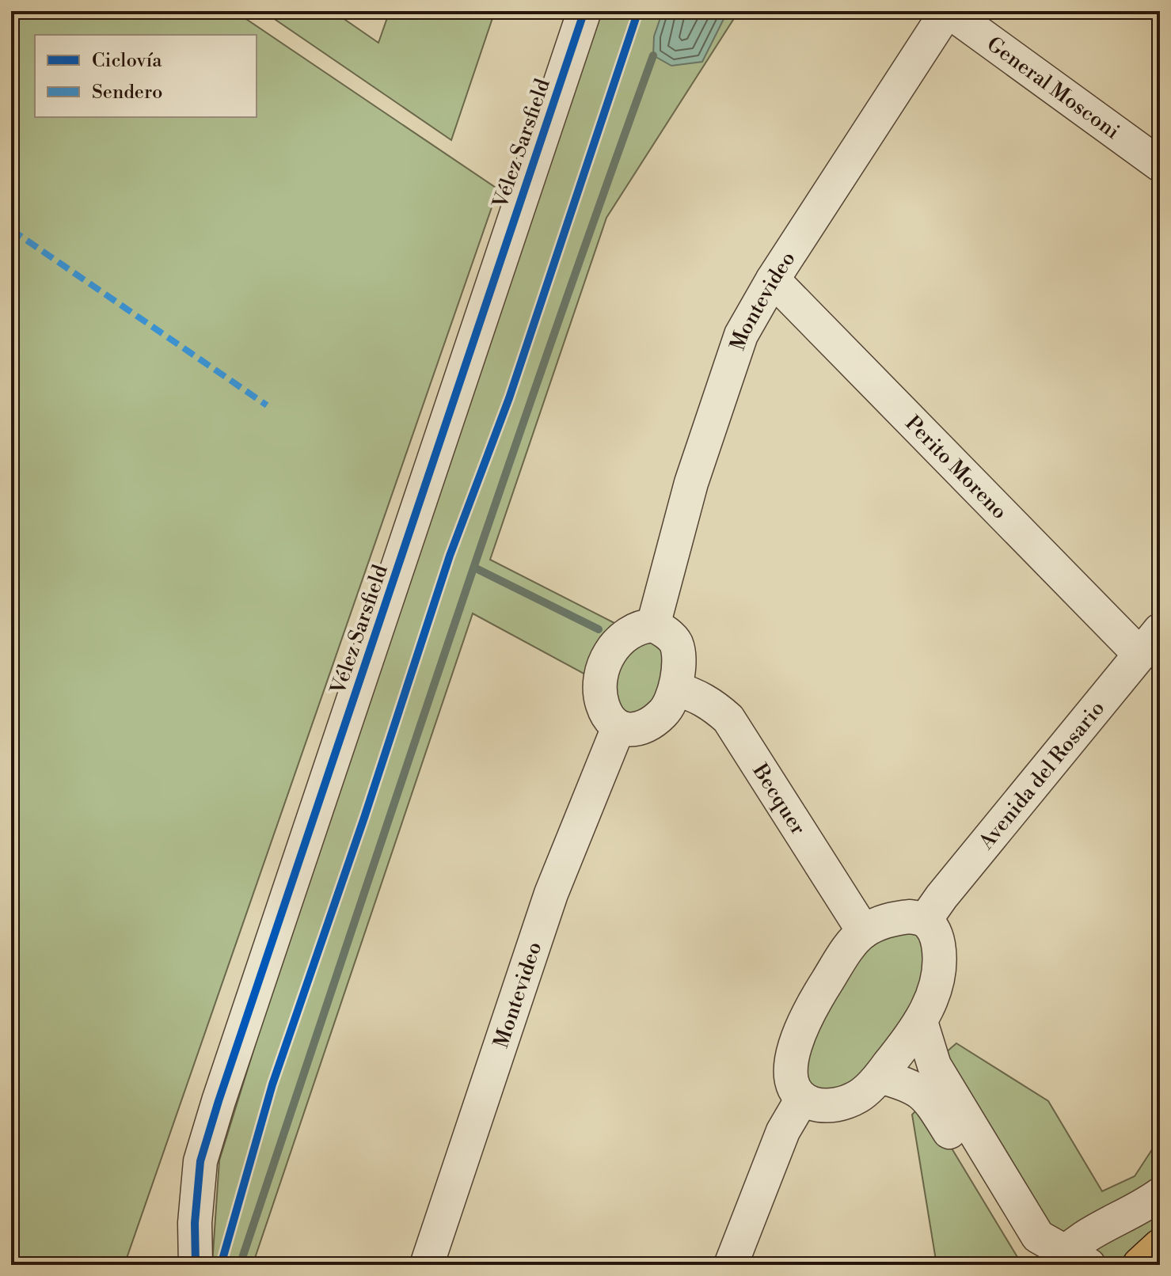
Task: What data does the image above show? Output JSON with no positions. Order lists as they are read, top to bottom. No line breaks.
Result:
{"streets":{"street":["General Mosconi","Vélez Sarsfield","Montevideo","Perito Moreno","Avenida del Rosario","Becquer"]},"crossings":[["General Mosconi","Montevideo"],["Montevideo","Perito Moreno"],["Montevideo","Becquer"],["Perito Moreno","Avenida del Rosario"]],"legend":["Ciclovía","Sendero"]}
